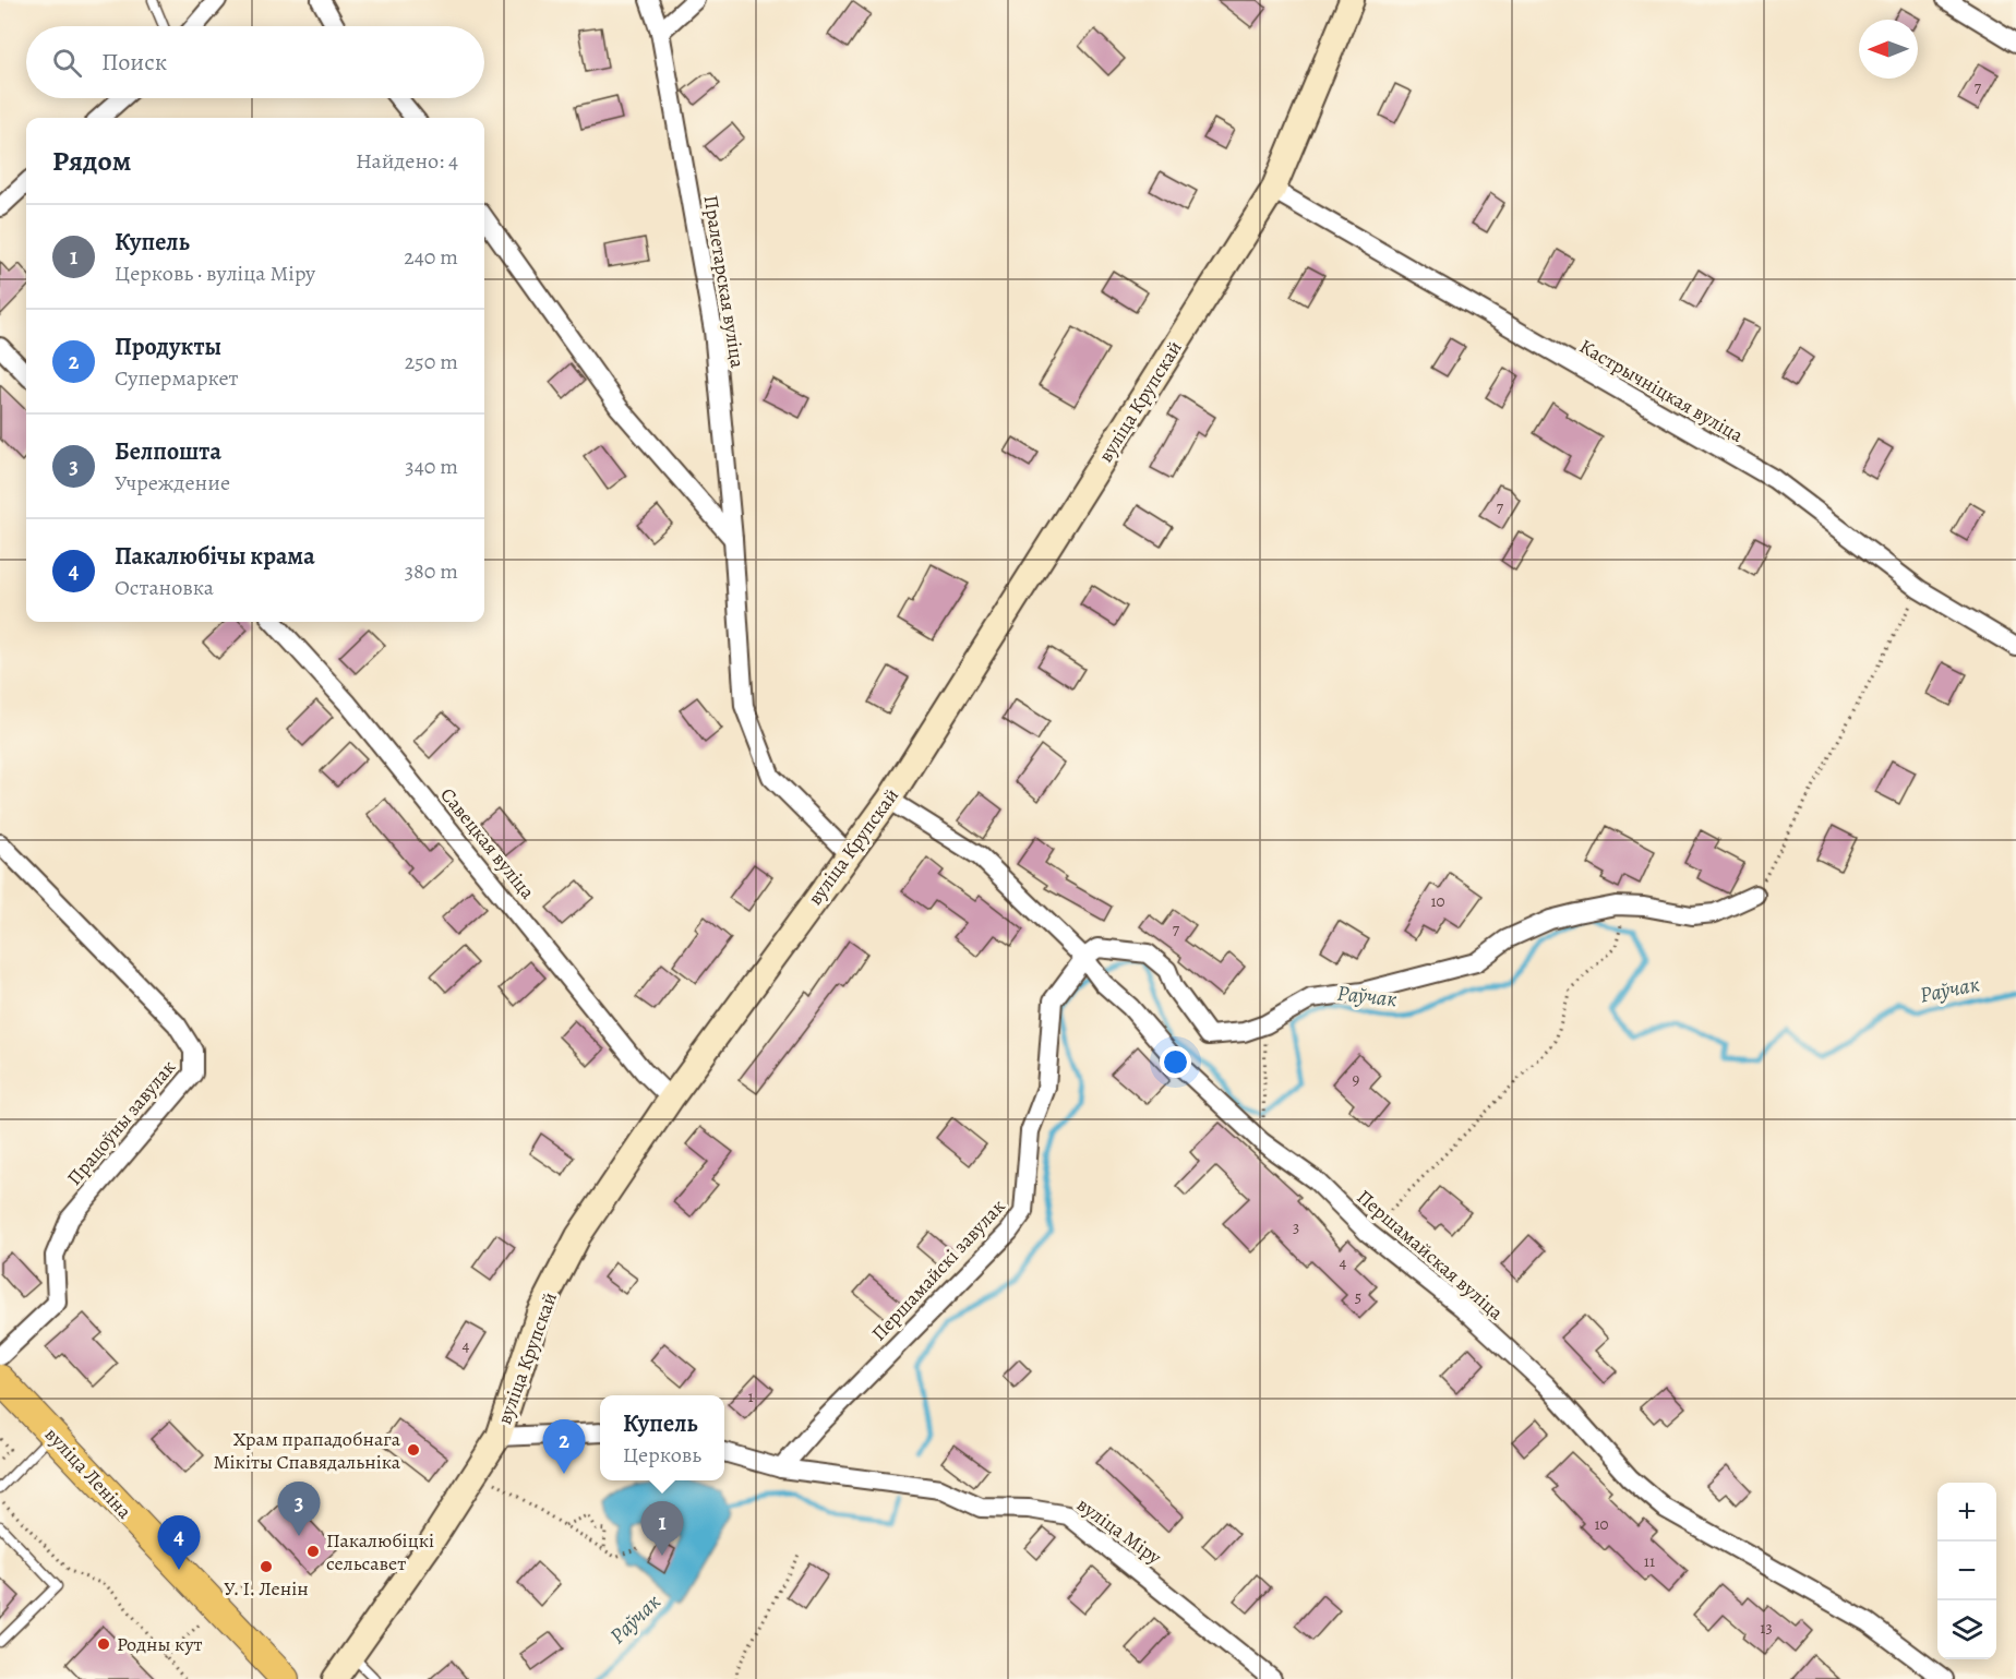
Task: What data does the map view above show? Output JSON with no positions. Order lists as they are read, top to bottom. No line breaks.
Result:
{"streets":{"main road":["вуліца Леніна"],"street":["Пралетарская вуліца","Кастрычніцкая вуліца","вуліца Крупскай","Савецкая вуліца","Працоўны завулак","Першамайская вуліца","Першамайскі завулак","вуліца Міру"]},"crossings":[["Пралетарская вуліца","вуліца Крупскай"],["Кастрычніцкая вуліца","вуліца Крупскай"],["вуліца Крупскай","Савецкая вуліца"],["вуліца Крупскай","Першамайская вуліца"],["Першамайская вуліца","Першамайскі завулак"],["Першамайскі завулак","вуліца Міру"]],"water":["Раўчак"],"places":["Храм прападобнага Мікіты Спавядальніка","Пакалюбіцкі сельсавет","У. І. Ленін","Родны кут"],"house_numbers":["7","7","10","7","9","3","4","5","4","1","10","11","13"],"north":"left","page":{"search":"Поиск","heading":["Рядом","Найдено: 4"],"list":[{"mark":"1","name":"Купель","note":"Церковь · вуліца Міру","value":"240 m"},{"mark":"2","name":"Продукты","note":"Супермаркет","value":"250 m"},{"mark":"3","name":"Белпошта","note":"Учреждение","value":"340 m"},{"mark":"4","name":"Пакалюбічы крама","note":"Остановка","value":"380 m"}],"popup":["Купель","Церковь"],"pins":["2","3","1","4"],"map_buttons":["+","−"]}}
